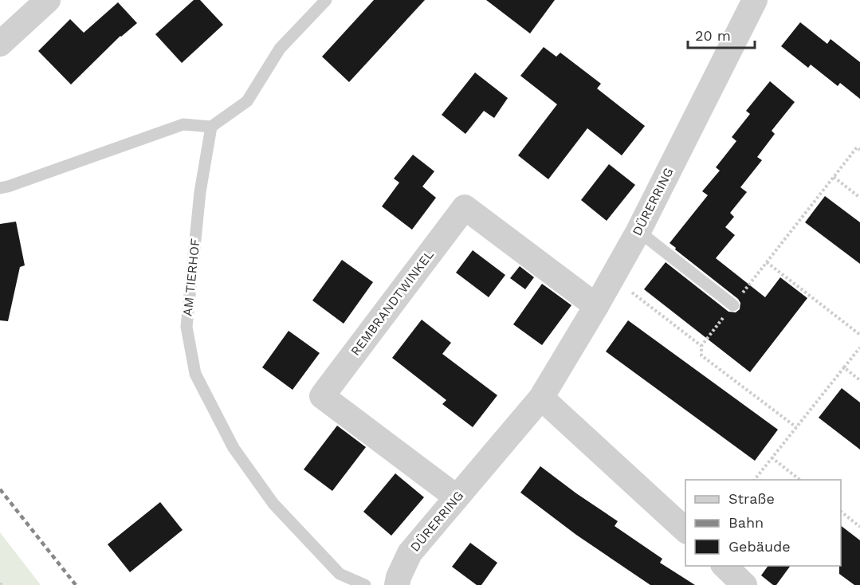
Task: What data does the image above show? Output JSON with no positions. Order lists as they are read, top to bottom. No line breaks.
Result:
{"streets":{"street":["DÜRERRING","REMBRANDTWINKEL"],"lane":["AM TIERHOF"]},"crossings":[["DÜRERRING","REMBRANDTWINKEL"]],"legend":["Straße","Bahn","Gebäude"],"scale_bar":"20 m"}
